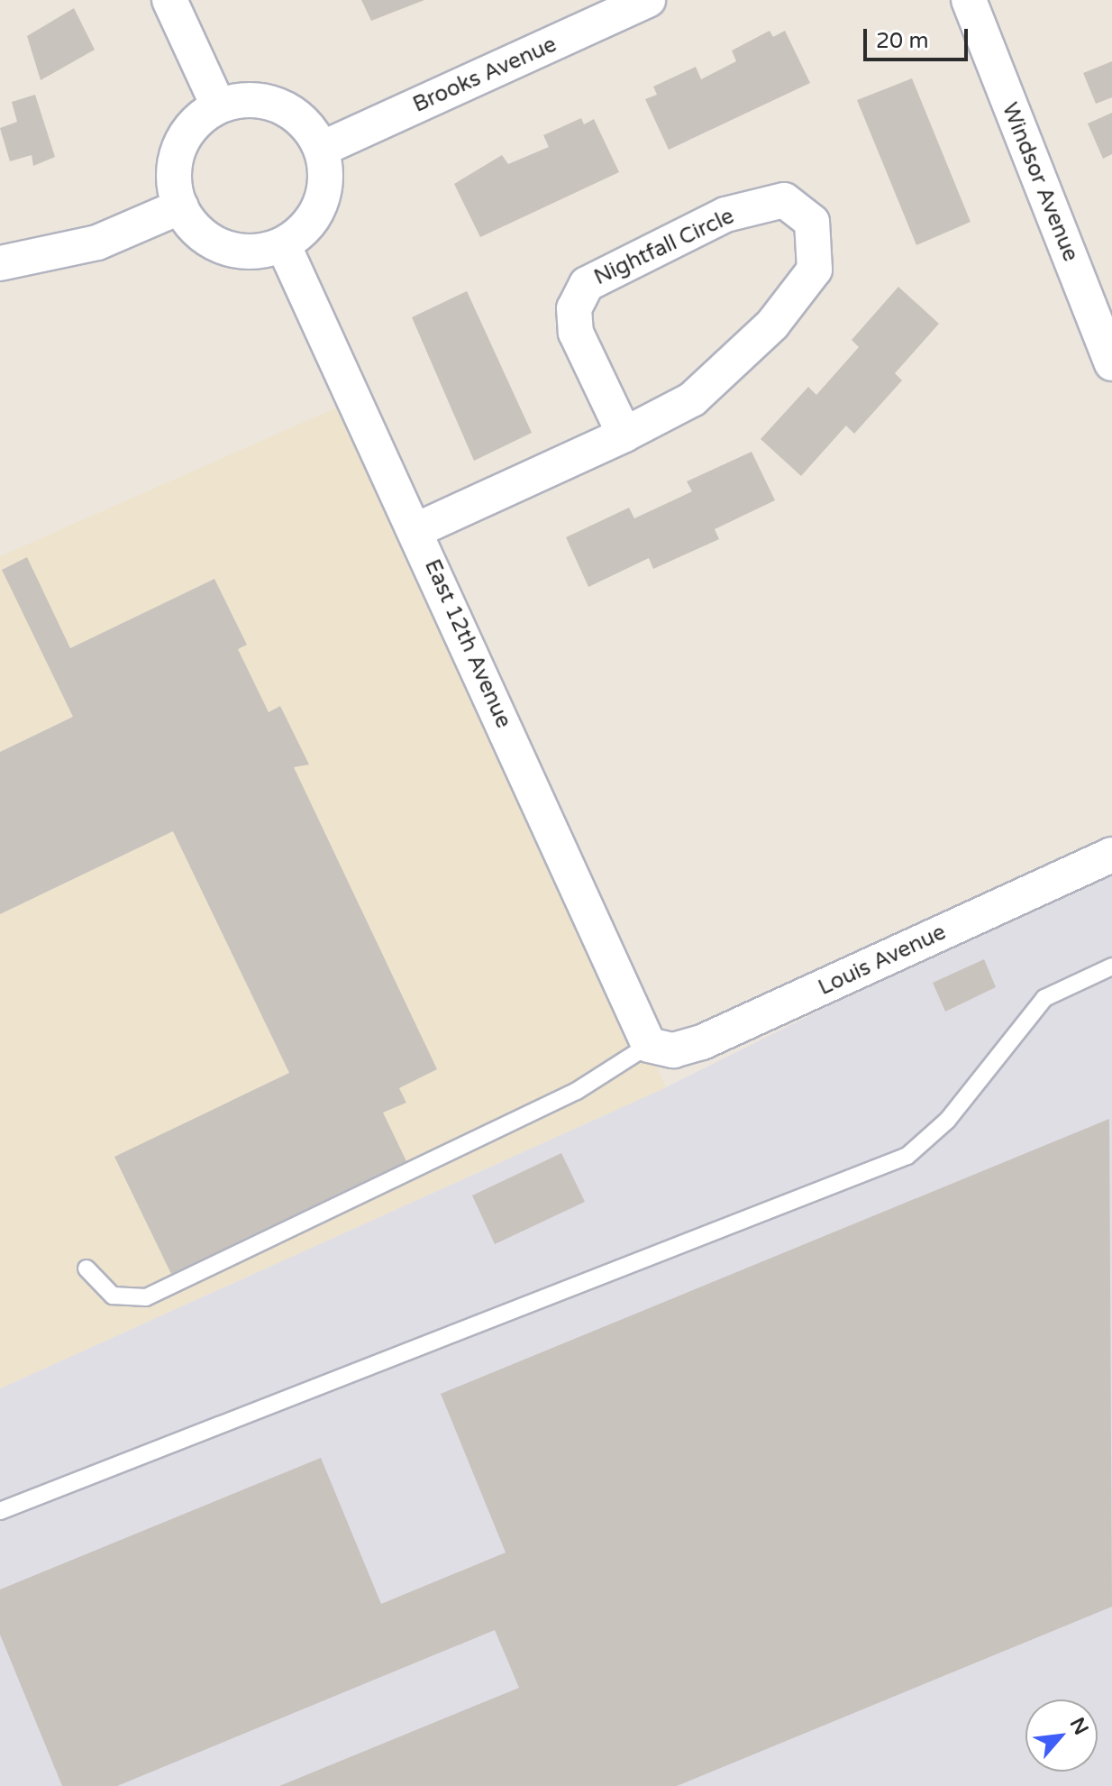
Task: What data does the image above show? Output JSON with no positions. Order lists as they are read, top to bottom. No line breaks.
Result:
{"streets":{"street":["Brooks Avenue","Windsor Avenue","Nightfall Circle","East 12th Avenue","Louis Avenue"]},"crossings":[["Brooks Avenue","East 12th Avenue"],["Nightfall Circle","East 12th Avenue"],["East 12th Avenue","Louis Avenue"]],"scale_bar":"20 m","north":"top right"}
